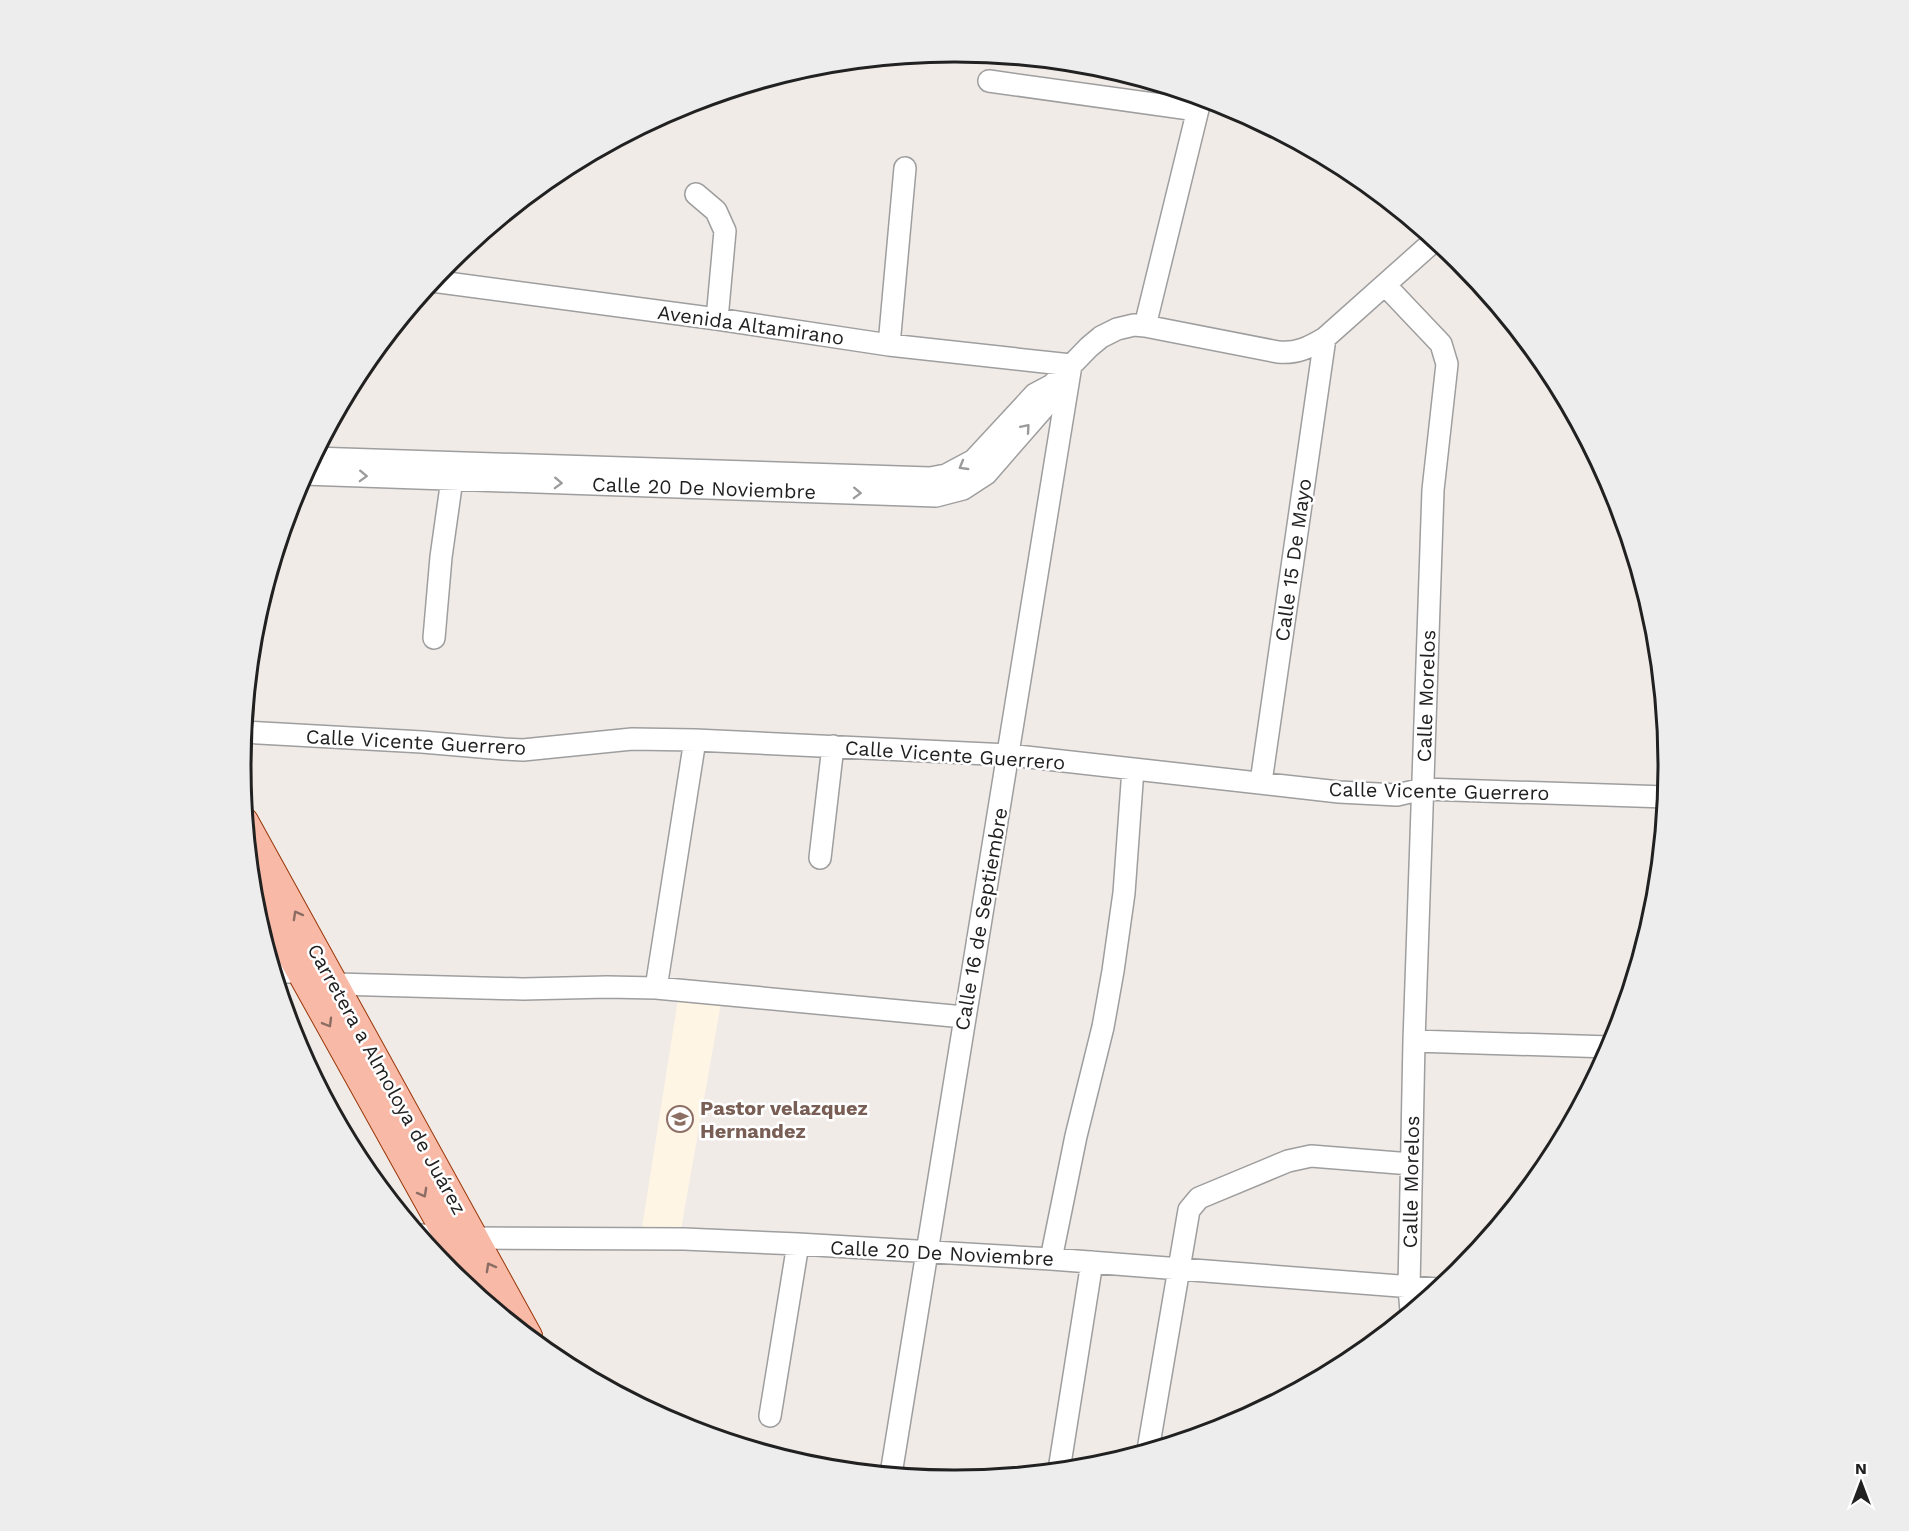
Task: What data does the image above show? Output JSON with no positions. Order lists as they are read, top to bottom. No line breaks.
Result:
{"streets":{"main road":["Carretera a Almoloya de Juárez"],"street":["Avenida Altamirano","Calle 20 De Noviembre","Calle 15 De Mayo","Calle Morelos","Calle Vicente Guerrero","Calle 16 de Septiembre"]},"crossings":[["Avenida Altamirano","Calle 20 De Noviembre"],["Avenida Altamirano","Calle 16 de Septiembre"],["Calle 20 De Noviembre","Calle 15 De Mayo"],["Calle 20 De Noviembre","Calle Morelos"],["Calle 20 De Noviembre","Calle 16 de Septiembre"],["Calle 20 De Noviembre","Carretera a Almoloya de Juárez"],["Calle 15 De Mayo","Calle Vicente Guerrero"],["Calle Morelos","Calle Vicente Guerrero"],["Calle Vicente Guerrero","Calle 16 de Septiembre"]],"places":{"school or university":["Pastor velazquez Hernandez"]},"north":"top"}
